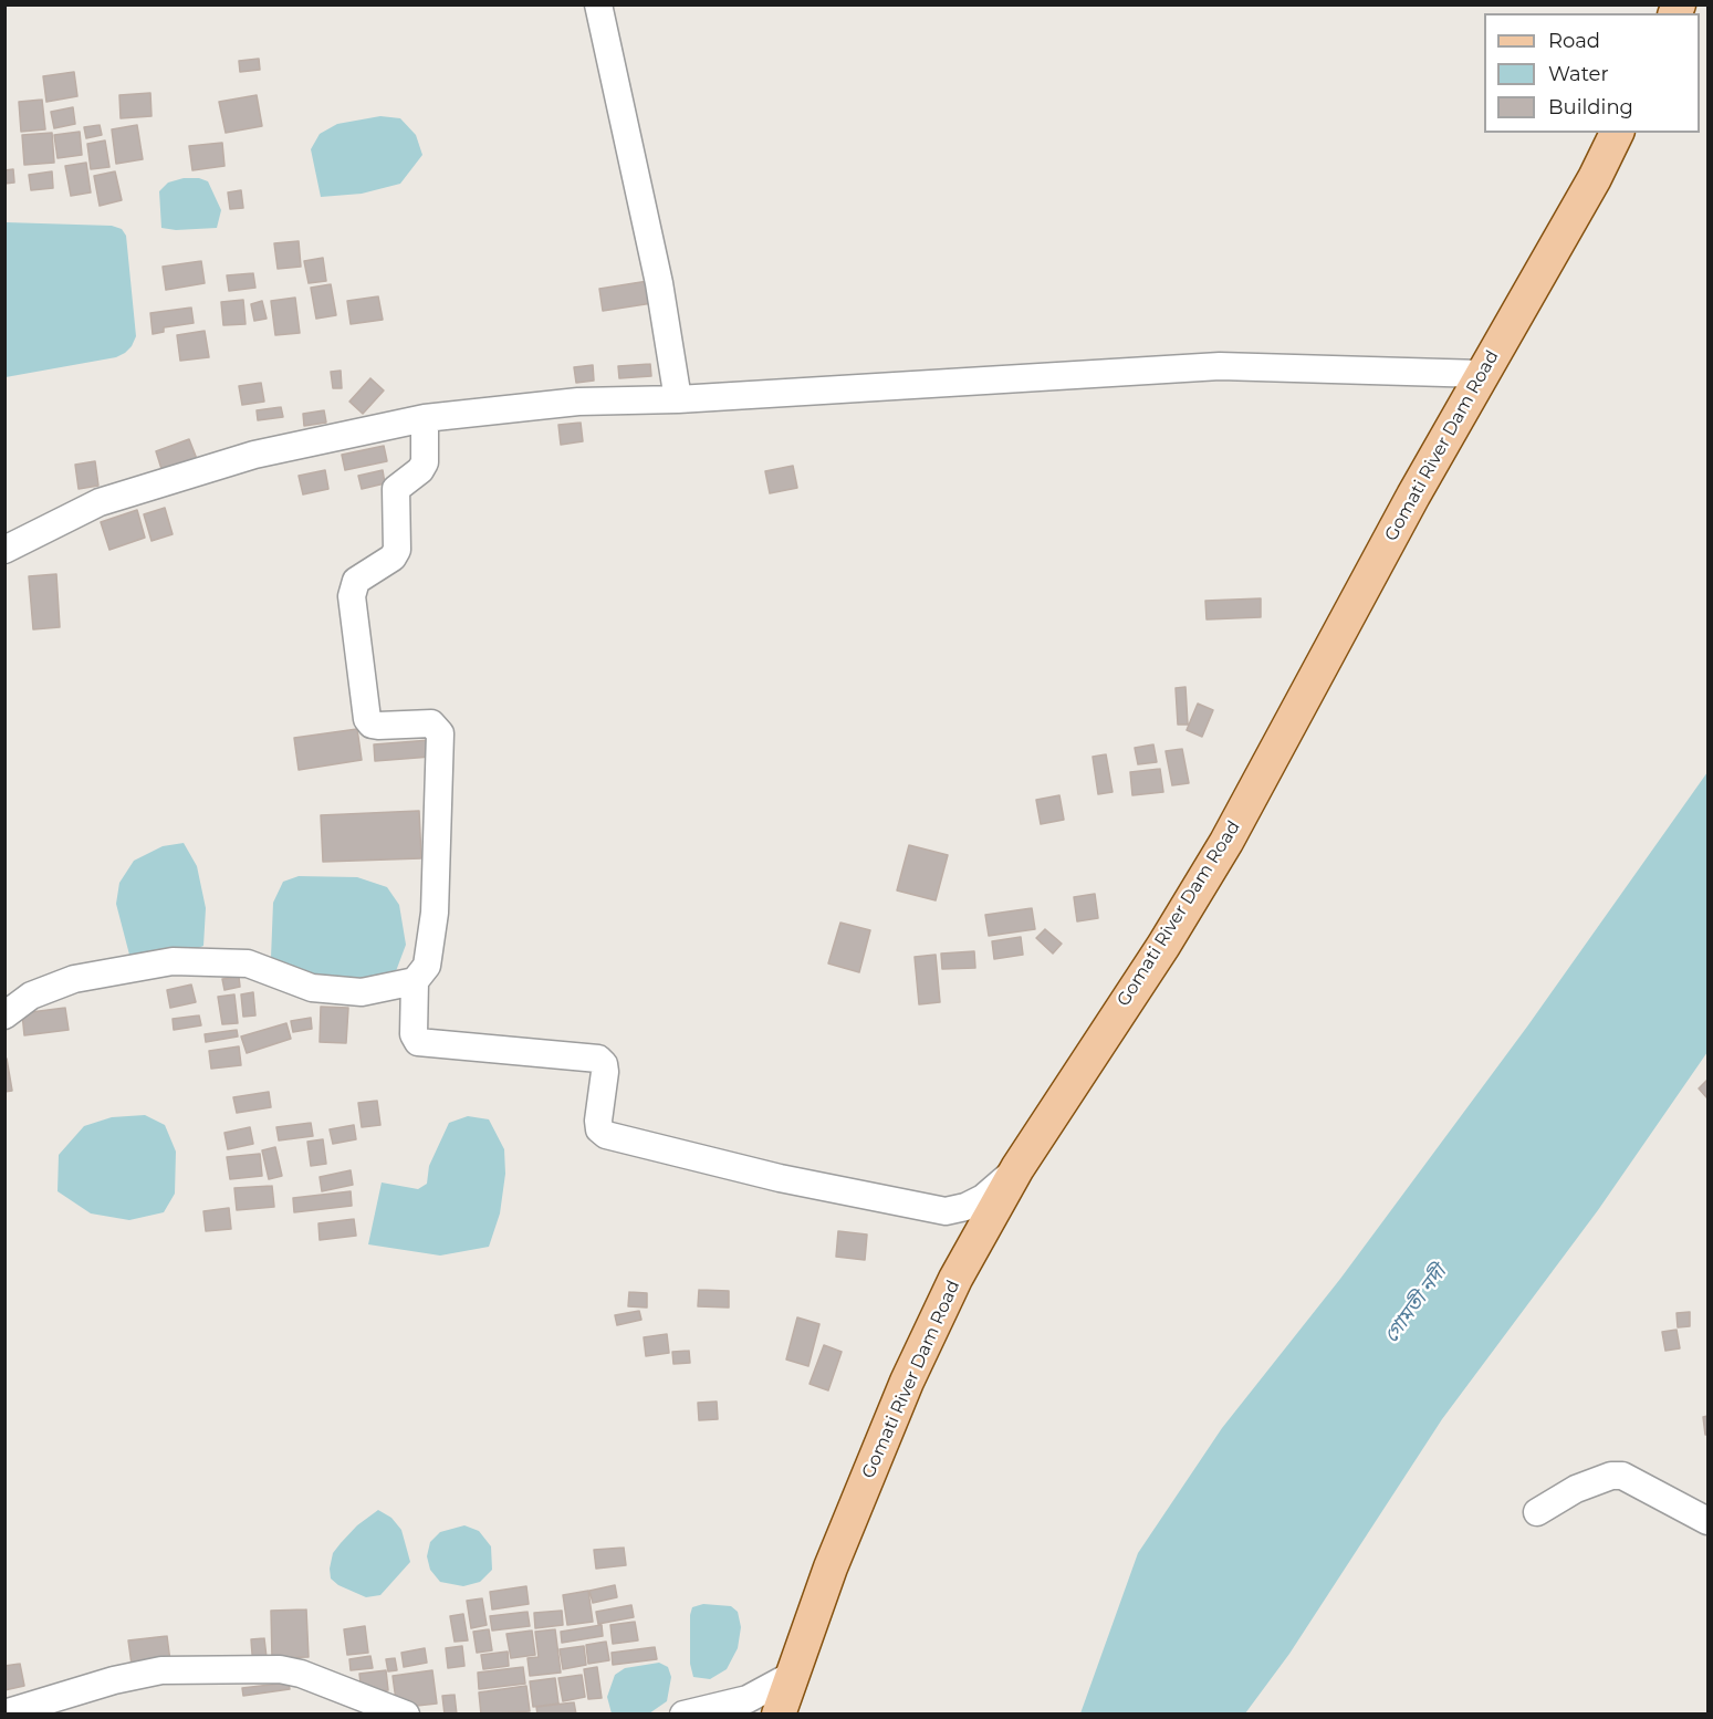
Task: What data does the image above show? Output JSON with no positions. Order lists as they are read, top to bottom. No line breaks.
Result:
{"streets":{"main road":["Gomati River Dam Road"]},"water":["গোমতী নদী"],"legend":["Road","Water","Building"]}
